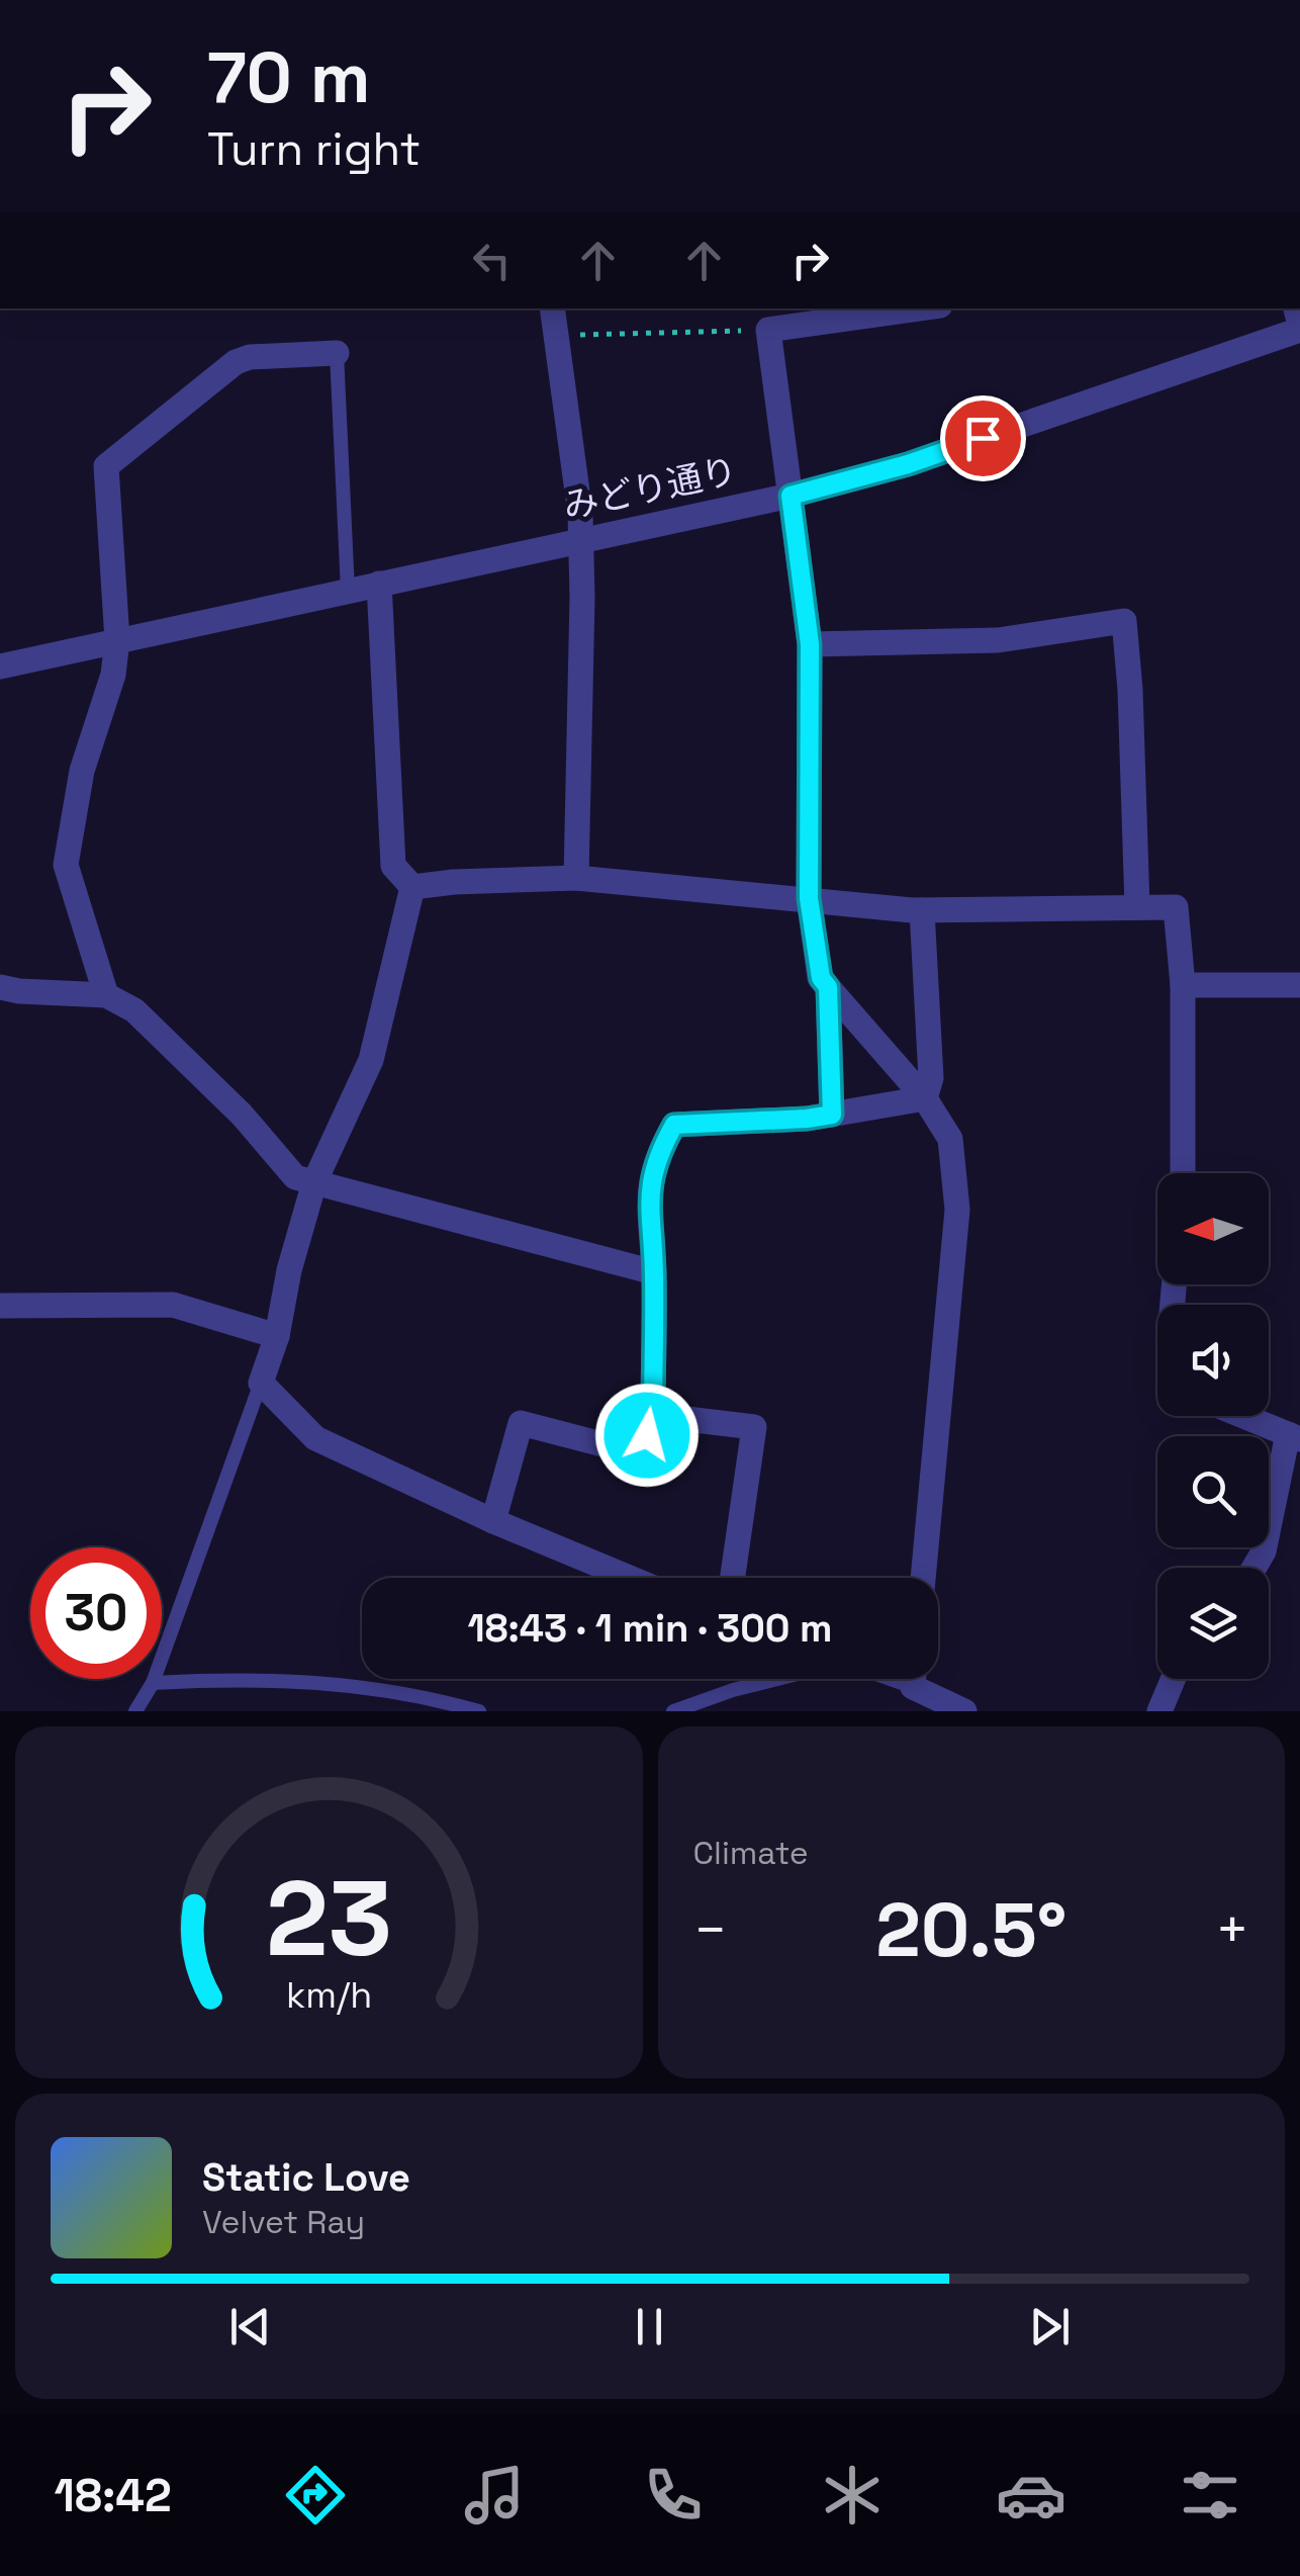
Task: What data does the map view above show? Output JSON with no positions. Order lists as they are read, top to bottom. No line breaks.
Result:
{"streets":{"street":["みどり通り"]},"north":"left","page":{"turn":["70 m","Turn right"],"limit":"30","trip":"18:43 · 1 min · 300 m","tile":"Climate","heat":["−","20.5°","+"],"song":["Static Love","Velvet Ray"],"tabs":"18:42","gauge":["23","km/h"]}}
